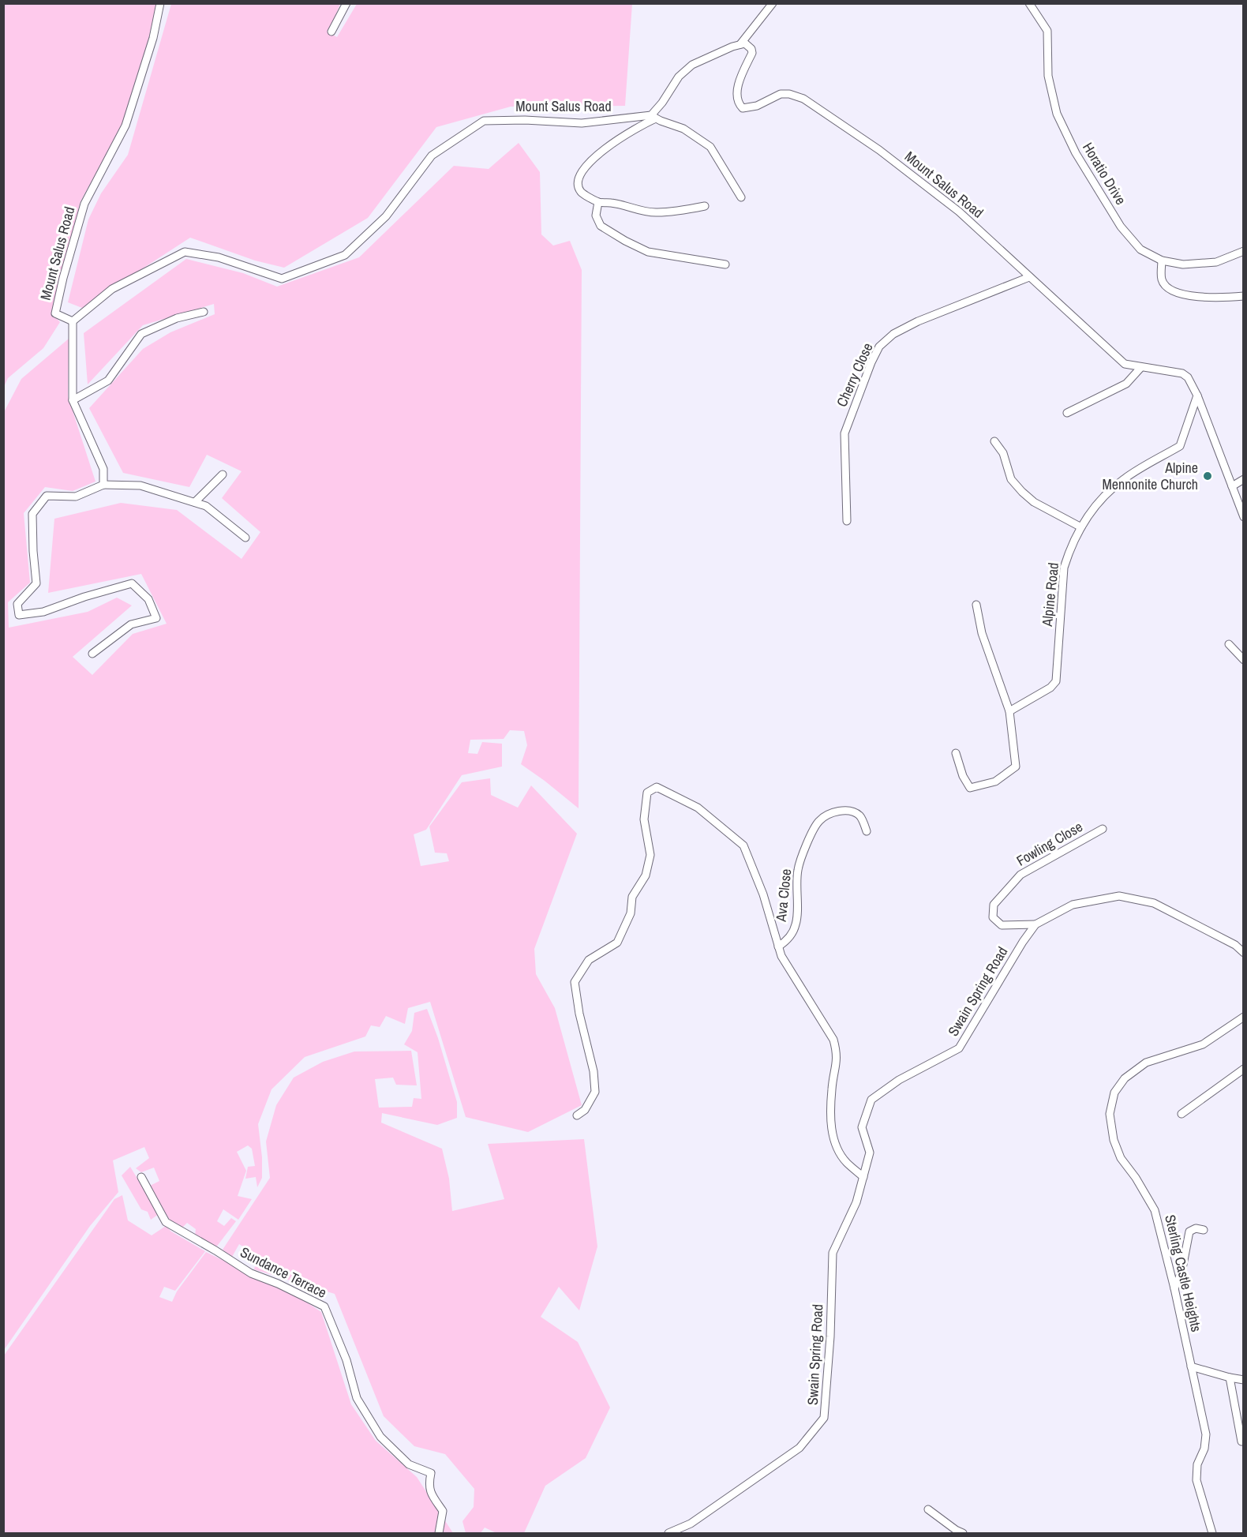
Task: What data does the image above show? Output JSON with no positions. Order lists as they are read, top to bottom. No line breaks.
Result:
{"streets":{"street":["Mount Salus Road","Horatio Drive","Cherry Close","Alpine Road","Fowling Close","Ava Close","Swain Spring Road","Sundance Terrace","Sterling Castle Heights"]},"crossings":[["Mount Salus Road","Cherry Close"],["Mount Salus Road","Alpine Road"],["Fowling Close","Swain Spring Road"]],"places":["Alpine Mennonite Church"]}
